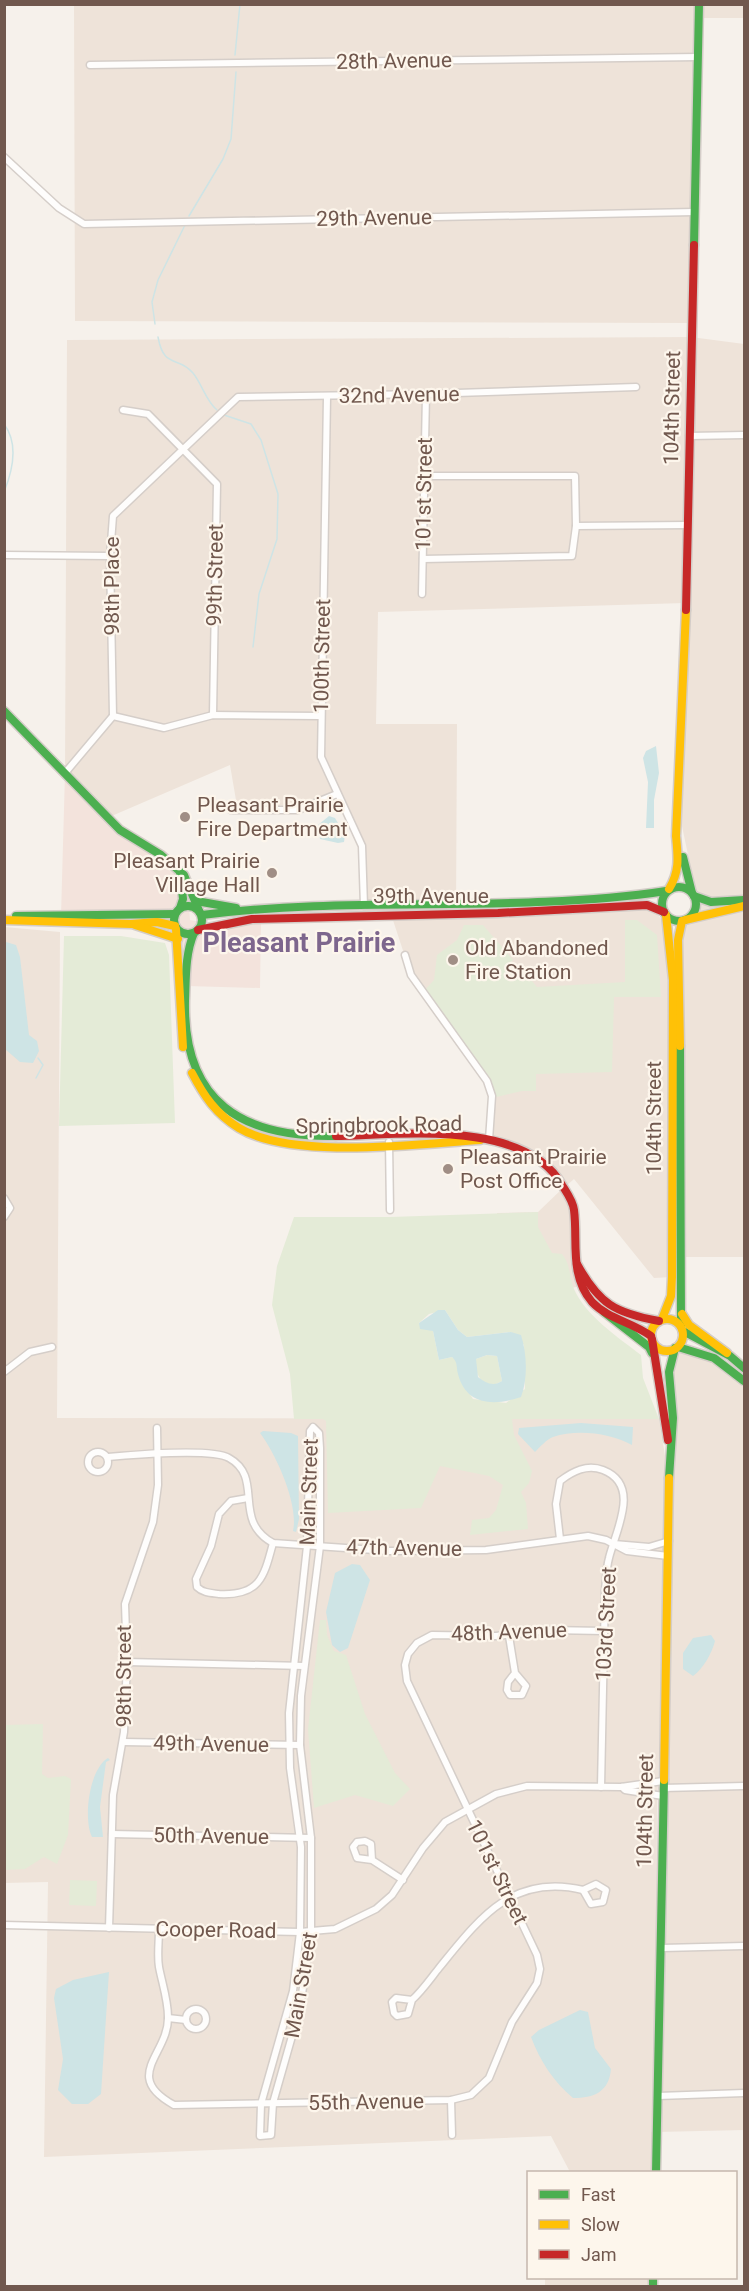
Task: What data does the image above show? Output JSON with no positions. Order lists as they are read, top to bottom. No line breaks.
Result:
{"streets":{"main road":["104th Street","39th Avenue","Springbrook Road"],"street":["28th Avenue","29th Avenue","32nd Avenue","101st Street","99th Street","98th Place","100th Street","Main Street","47th Avenue","103rd Street","48th Avenue","98th Street","49th Avenue","50th Avenue","Cooper Road","55th Avenue"]},"crossings":[["28th Avenue","104th Street"],["29th Avenue","104th Street"],["32nd Avenue","101st Street"],["32nd Avenue","99th Street"],["32nd Avenue","98th Place"],["32nd Avenue","100th Street"],["104th Street","39th Avenue"],["104th Street","Springbrook Road"],["104th Street","Cooper Road"],["101st Street","48th Avenue"],["101st Street","Cooper Road"],["101st Street","55th Avenue"],["99th Street","98th Place"],["100th Street","39th Avenue"],["39th Avenue","Springbrook Road"],["Main Street","47th Avenue"],["Main Street","49th Avenue"],["Main Street","50th Avenue"],["Main Street","Cooper Road"],["Main Street","55th Avenue"],["47th Avenue","103rd Street"],["103rd Street","48th Avenue"],["103rd Street","Cooper Road"],["98th Street","49th Avenue"],["98th Street","50th Avenue"],["98th Street","Cooper Road"]],"districts":["Pleasant Prairie"],"places":["Pleasant Prairie Fire Department","Pleasant Prairie Village Hall","Old Abandoned Fire Station","Pleasant Prairie Post Office"],"legend":["Fast","Slow","Jam"]}
